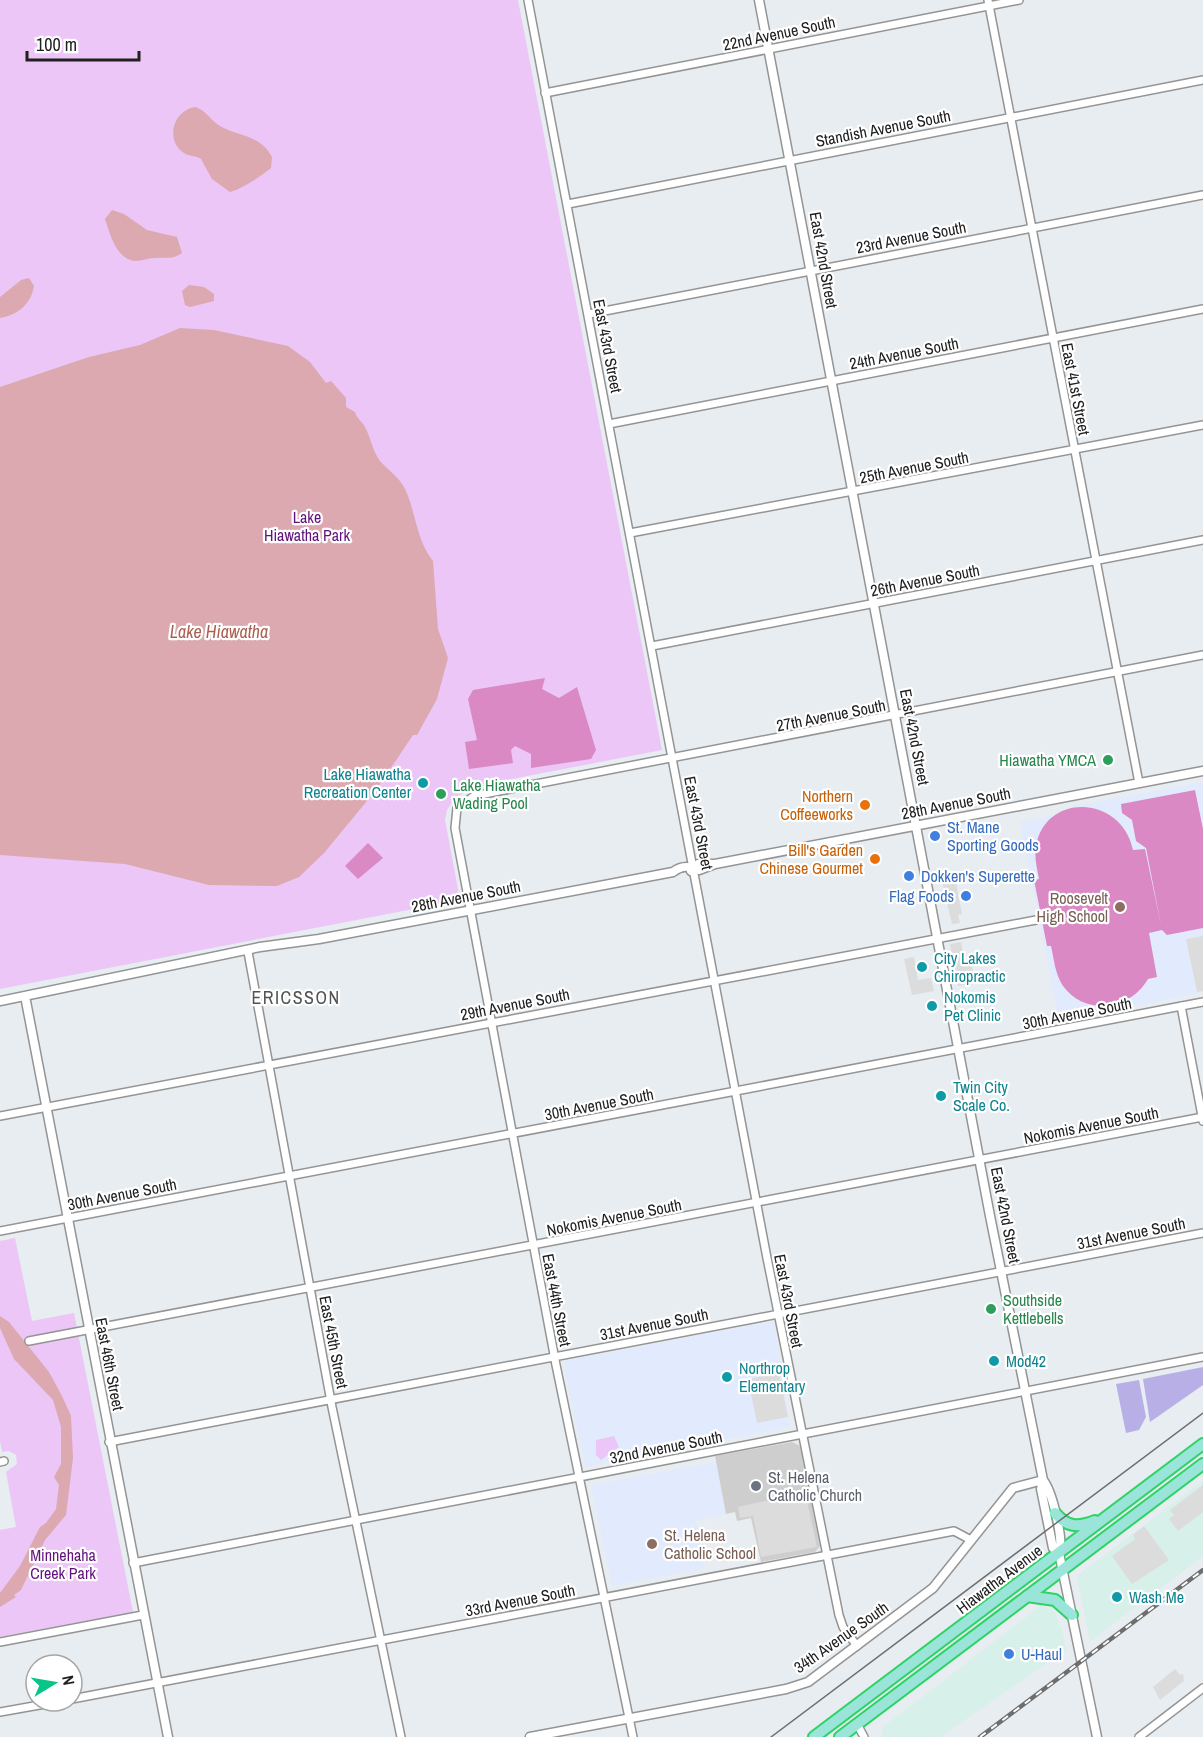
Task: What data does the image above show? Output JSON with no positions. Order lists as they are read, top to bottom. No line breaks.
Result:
{"streets":{"highway":["Hiawatha Avenue"],"street":["22nd Avenue South","Standish Avenue South","23rd Avenue South","East 42nd Street","East 43rd Street","24th Avenue South","East 41st Street","25th Avenue South","26th Avenue South","27th Avenue South","28th Avenue South","29th Avenue South","30th Avenue South","Nokomis Avenue South","31st Avenue South","East 44th Street","East 45th Street","East 46th Street","32nd Avenue South","33rd Avenue South","34th Avenue South"]},"crossings":[["22nd Avenue South","East 42nd Street"],["22nd Avenue South","East 43rd Street"],["22nd Avenue South","East 41st Street"],["Standish Avenue South","East 42nd Street"],["Standish Avenue South","East 43rd Street"],["Standish Avenue South","East 41st Street"],["23rd Avenue South","East 42nd Street"],["23rd Avenue South","East 43rd Street"],["23rd Avenue South","East 41st Street"],["East 42nd Street","24th Avenue South"],["East 42nd Street","25th Avenue South"],["East 42nd Street","26th Avenue South"],["East 42nd Street","27th Avenue South"],["East 42nd Street","28th Avenue South"],["East 42nd Street","29th Avenue South"],["East 42nd Street","30th Avenue South"],["East 42nd Street","Nokomis Avenue South"],["East 42nd Street","31st Avenue South"],["East 42nd Street","32nd Avenue South"],["East 42nd Street","Hiawatha Avenue"],["East 42nd Street","34th Avenue South"],["East 43rd Street","24th Avenue South"],["East 43rd Street","25th Avenue South"],["East 43rd Street","26th Avenue South"],["East 43rd Street","27th Avenue South"],["East 43rd Street","28th Avenue South"],["East 43rd Street","29th Avenue South"],["East 43rd Street","30th Avenue South"],["East 43rd Street","Nokomis Avenue South"],["East 43rd Street","31st Avenue South"],["East 43rd Street","32nd Avenue South"],["East 43rd Street","33rd Avenue South"],["East 43rd Street","34th Avenue South"],["24th Avenue South","East 41st Street"],["East 41st Street","25th Avenue South"],["East 41st Street","26th Avenue South"],["East 41st Street","27th Avenue South"],["East 41st Street","28th Avenue South"],["27th Avenue South","East 44th Street"],["28th Avenue South","East 44th Street"],["28th Avenue South","East 45th Street"],["28th Avenue South","East 46th Street"],["29th Avenue South","East 44th Street"],["29th Avenue South","East 45th Street"],["29th Avenue South","East 46th Street"],["30th Avenue South","East 44th Street"],["30th Avenue South","East 45th Street"],["30th Avenue South","East 46th Street"],["Nokomis Avenue South","East 44th Street"],["Nokomis Avenue South","East 45th Street"],["Nokomis Avenue South","East 46th Street"],["31st Avenue South","East 44th Street"],["31st Avenue South","East 45th Street"],["31st Avenue South","East 46th Street"],["East 44th Street","32nd Avenue South"],["East 44th Street","33rd Avenue South"],["East 44th Street","34th Avenue South"],["East 45th Street","32nd Avenue South"],["East 45th Street","33rd Avenue South"],["East 46th Street","32nd Avenue South"],["East 46th Street","33rd Avenue South"],["33rd Avenue South","34th Avenue South"]],"districts":["ERICSSON"],"water":["Lake Hiawatha"],"parks":["Lake Hiawatha Park","Minnehaha Creek Park"],"places":["Hiawatha YMCA","Lake Hiawatha Recreation Center","Lake Hiawatha Wading Pool","Northern Coffeeworks","St. Mane Sporting Goods","Bill's Garden Chinese Gourmet","Dokken's Superette","Flag Foods","Roosevelt High School","City Lakes Chiropractic","Nokomis Pet Clinic","Twin City Scale Co.","Southside Kettlebells","Mod42","Northrop Elementary","St. Helena Catholic Church","St. Helena Catholic School","Wash Me","U-Haul"],"scale_bar":"100 m","north":"right"}
